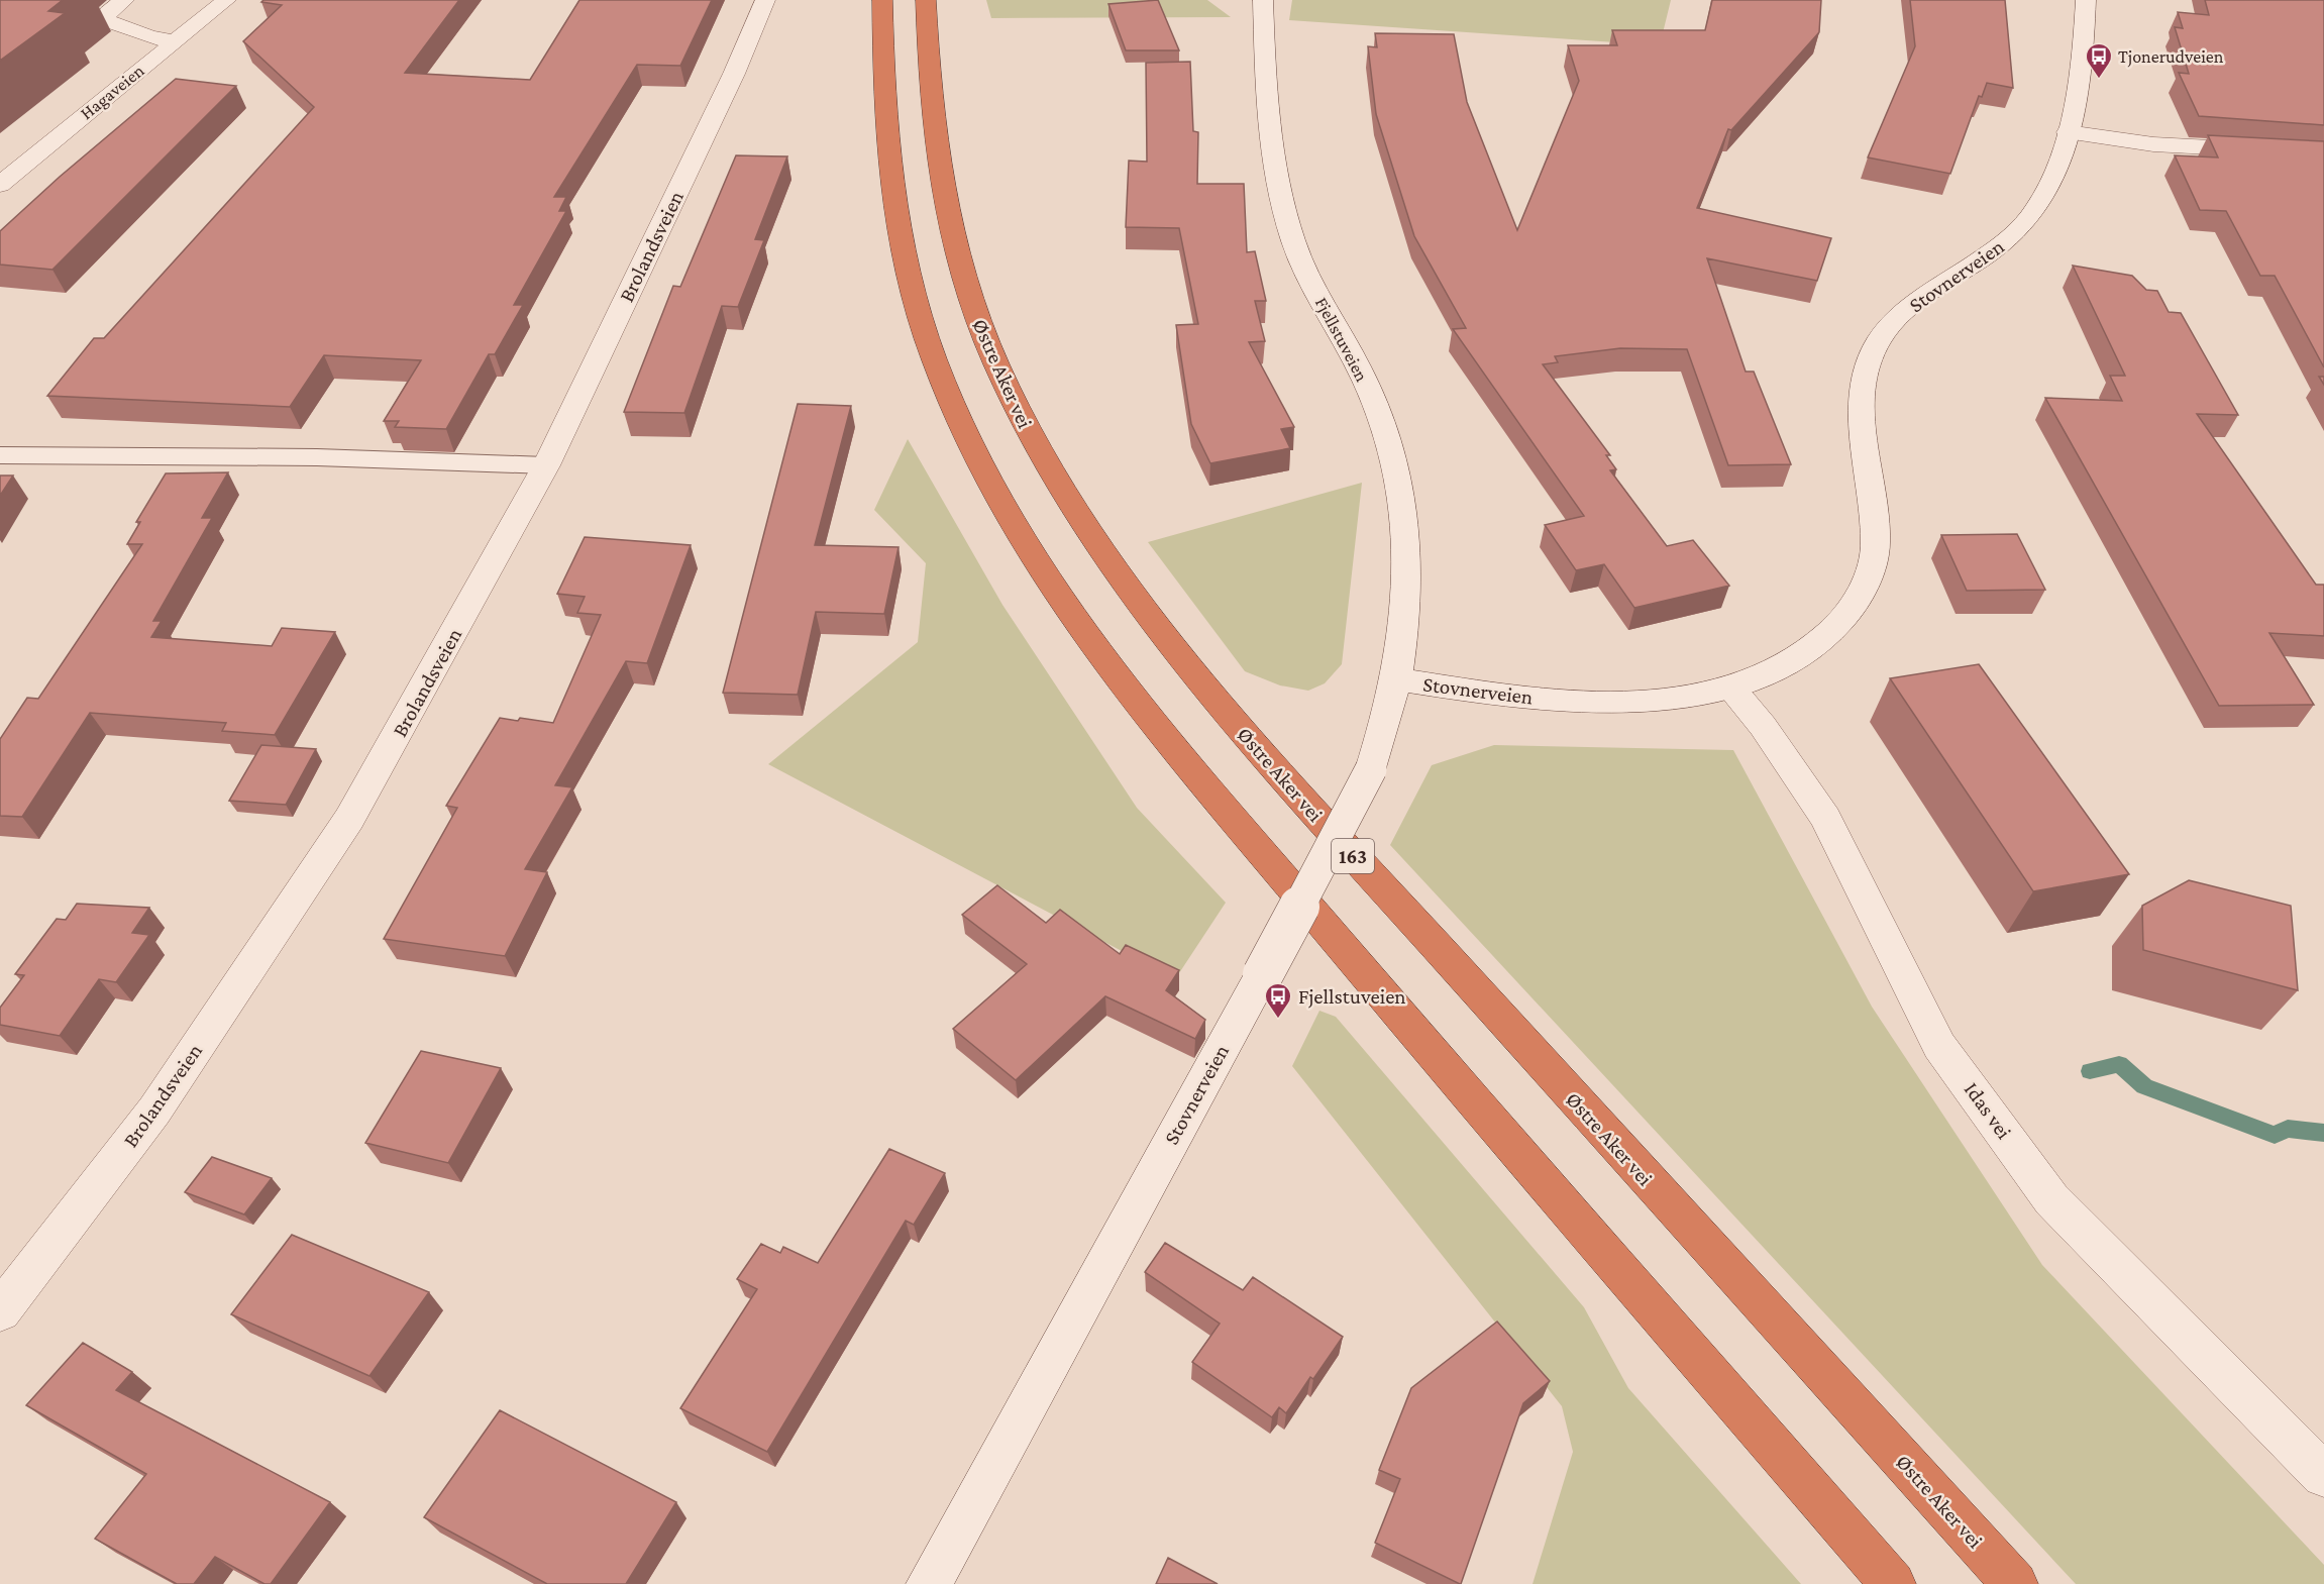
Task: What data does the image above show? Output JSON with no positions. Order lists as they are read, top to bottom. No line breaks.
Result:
{"streets":{"highway":["Østre Aker vei","163"],"street":["Hagaveien","Brolandsveien","Stovnerveien","Fjellstuveien","Idas vei"]},"crossings":[["Stovnerveien","Fjellstuveien"],["Stovnerveien","Idas vei"]],"places":{"bus stop":["Tjonerudveien","Fjellstuveien"]}}
